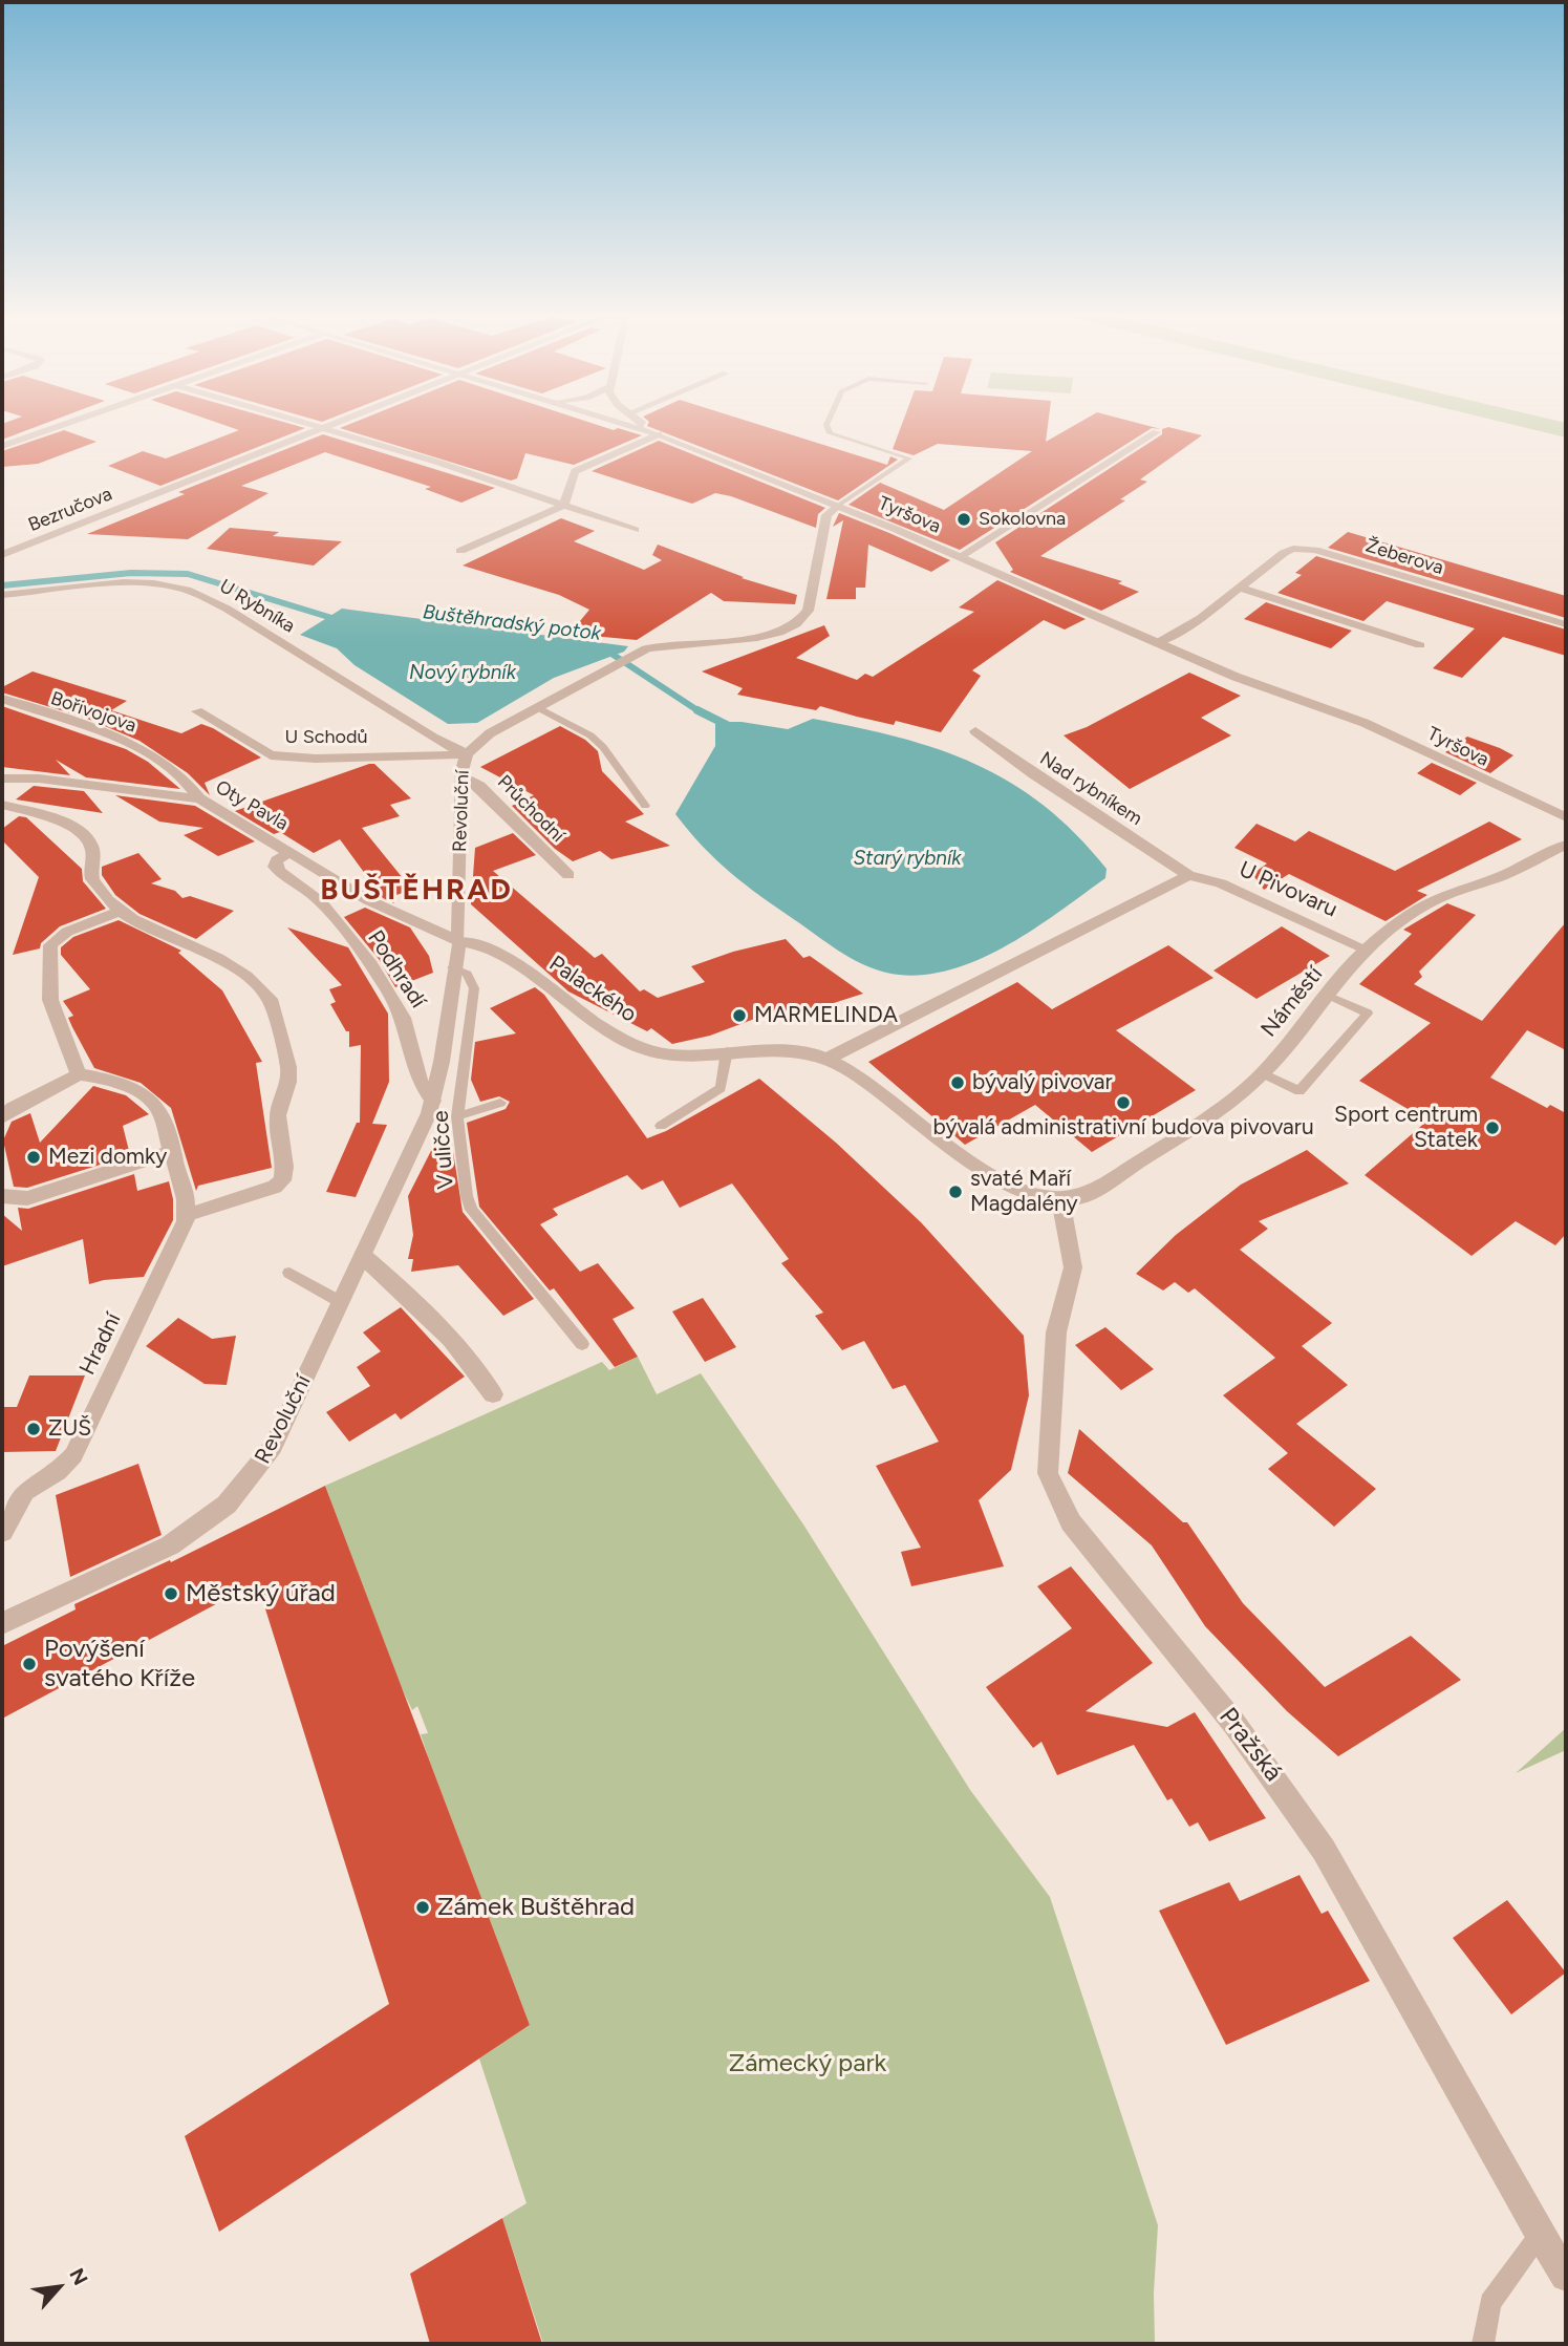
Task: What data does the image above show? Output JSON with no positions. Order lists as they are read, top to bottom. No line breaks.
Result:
{"streets":{"street":["Bezručova","Tyršova","Žeberova","U Rybníka","Bořivojova","U Schodů","Nad rybníkem","Oty Pavla","Průchodní","Revoluční","U Pivovaru","Podhradí","Palackého","Náměstí","Hradní","Pražská"],"lane":["V uličce"]},"crossings":[["Tyršova","Žeberova"],["Tyršova","Revoluční"],["U Rybníka","U Schodů"],["U Rybníka","Revoluční"],["Bořivojova","Oty Pavla"],["U Schodů","Revoluční"],["Nad rybníkem","U Pivovaru"],["Oty Pavla","Revoluční"],["Oty Pavla","Podhradí"],["Oty Pavla","Palackého"],["Průchodní","Revoluční"],["Revoluční","Podhradí"],["Revoluční","Palackého"],["Revoluční","V uličce"],["U Pivovaru","Náměstí"],["Palackého","Náměstí"],["Palackého","Pražská"],["Náměstí","Pražská"]],"districts":["BUŠTĚHRAD"],"water":["Buštěhradský potok","Nový rybník","Starý rybník"],"parks":["Zámecký park"],"places":["Sokolovna","MARMELINDA","bývalý pivovar","bývalá administrativní budova pivovaru","Sport centrum Statek","Mezi domky","svaté Maří Magdalény","ZUŠ","Městský úřad","Povýšení svatého Kříže","Zámek Buštěhrad"],"north":"top right"}
